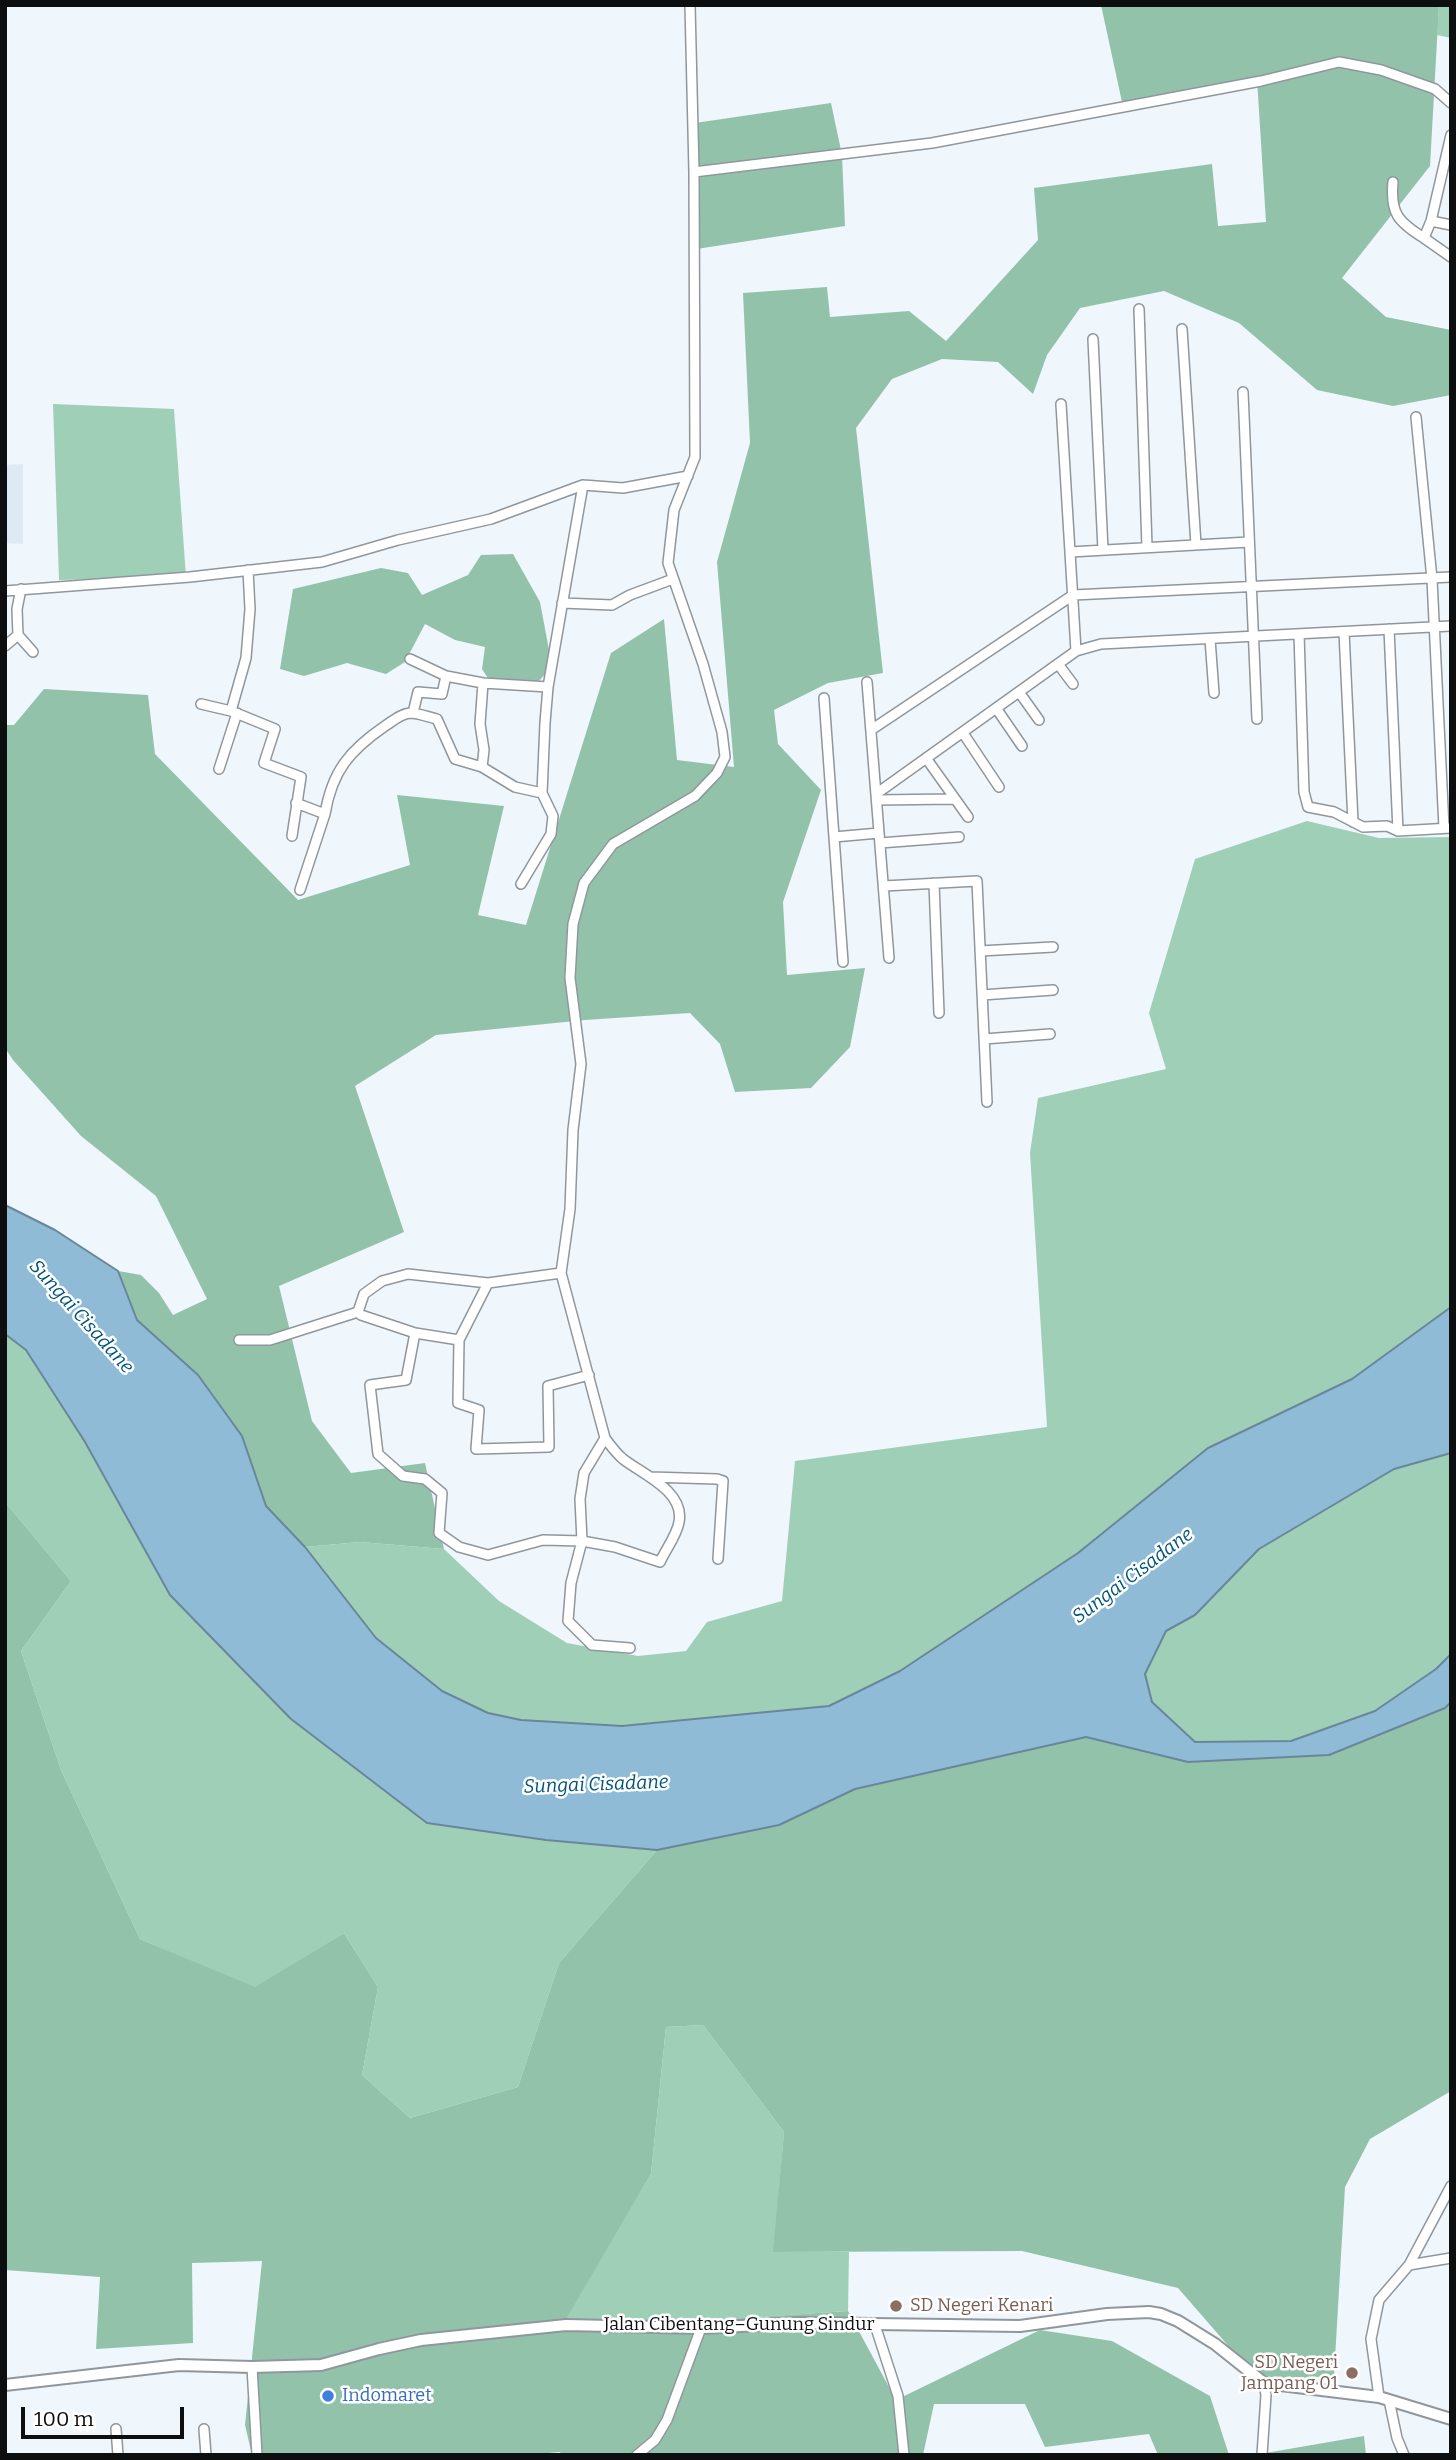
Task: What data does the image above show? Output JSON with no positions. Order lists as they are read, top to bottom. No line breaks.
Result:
{"streets":{"street":["Jalan Cibentang–Gunung Sindur"]},"water":["Sungai Cisadane"],"places":["SD Negeri Kenari","SD Negeri Jampang 01","Indomaret"],"scale_bar":"100 m"}
